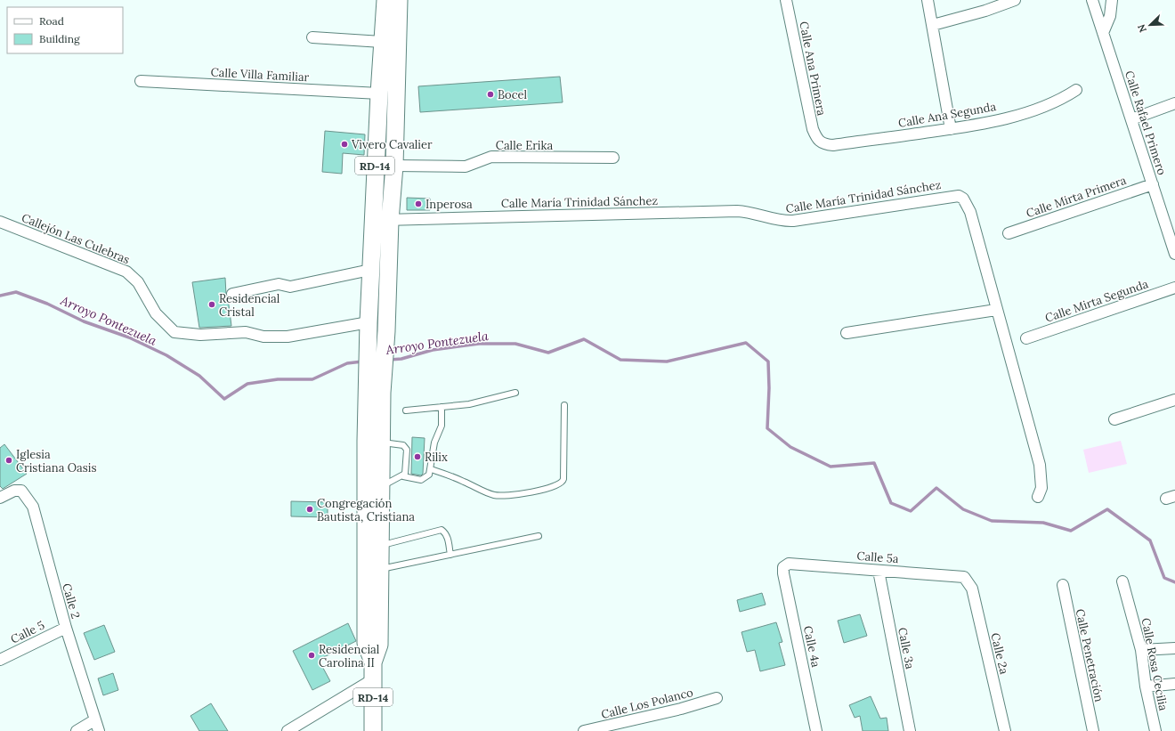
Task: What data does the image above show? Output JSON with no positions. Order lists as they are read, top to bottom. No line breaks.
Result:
{"streets":{"main road":["RD-14"],"street":["Calle Ana Primera","Calle Villa Familiar","Calle Ana Segunda","Calle Rafael Primero","Calle Erika","Calle María Trinidad Sánchez","Calle Mirta Primera","Callejón Las Culebras","Calle Mirta Segunda","Calle 5a","Calle 2","Calle 5","Calle 4a","Calle 3a","Calle 2a","Calle Penetración","Calle Rosa Cecilia","Calle Los Polanco"]},"crossings":[["Calle Ana Primera","Calle Ana Segunda"],["Calle Villa Familiar","RD-14"],["Calle Rafael Primero","Calle Mirta Primera"],["Calle Erika","RD-14"],["RD-14","Calle María Trinidad Sánchez"],["RD-14","Callejón Las Culebras"],["Calle 5a","Calle 4a"],["Calle 5a","Calle 3a"],["Calle 5a","Calle 2a"],["Calle 2","Calle 5"]],"water":["Arroyo Pontezuela"],"places":["Bocel","Vivero Cavalier","Inperosa","Residencial Cristal","Rilix","Iglesia Cristiana Oasis","Congregación Bautista, Cristiana","Residencial Carolina II"],"legend":["Road","Building"],"north":"bottom left"}
